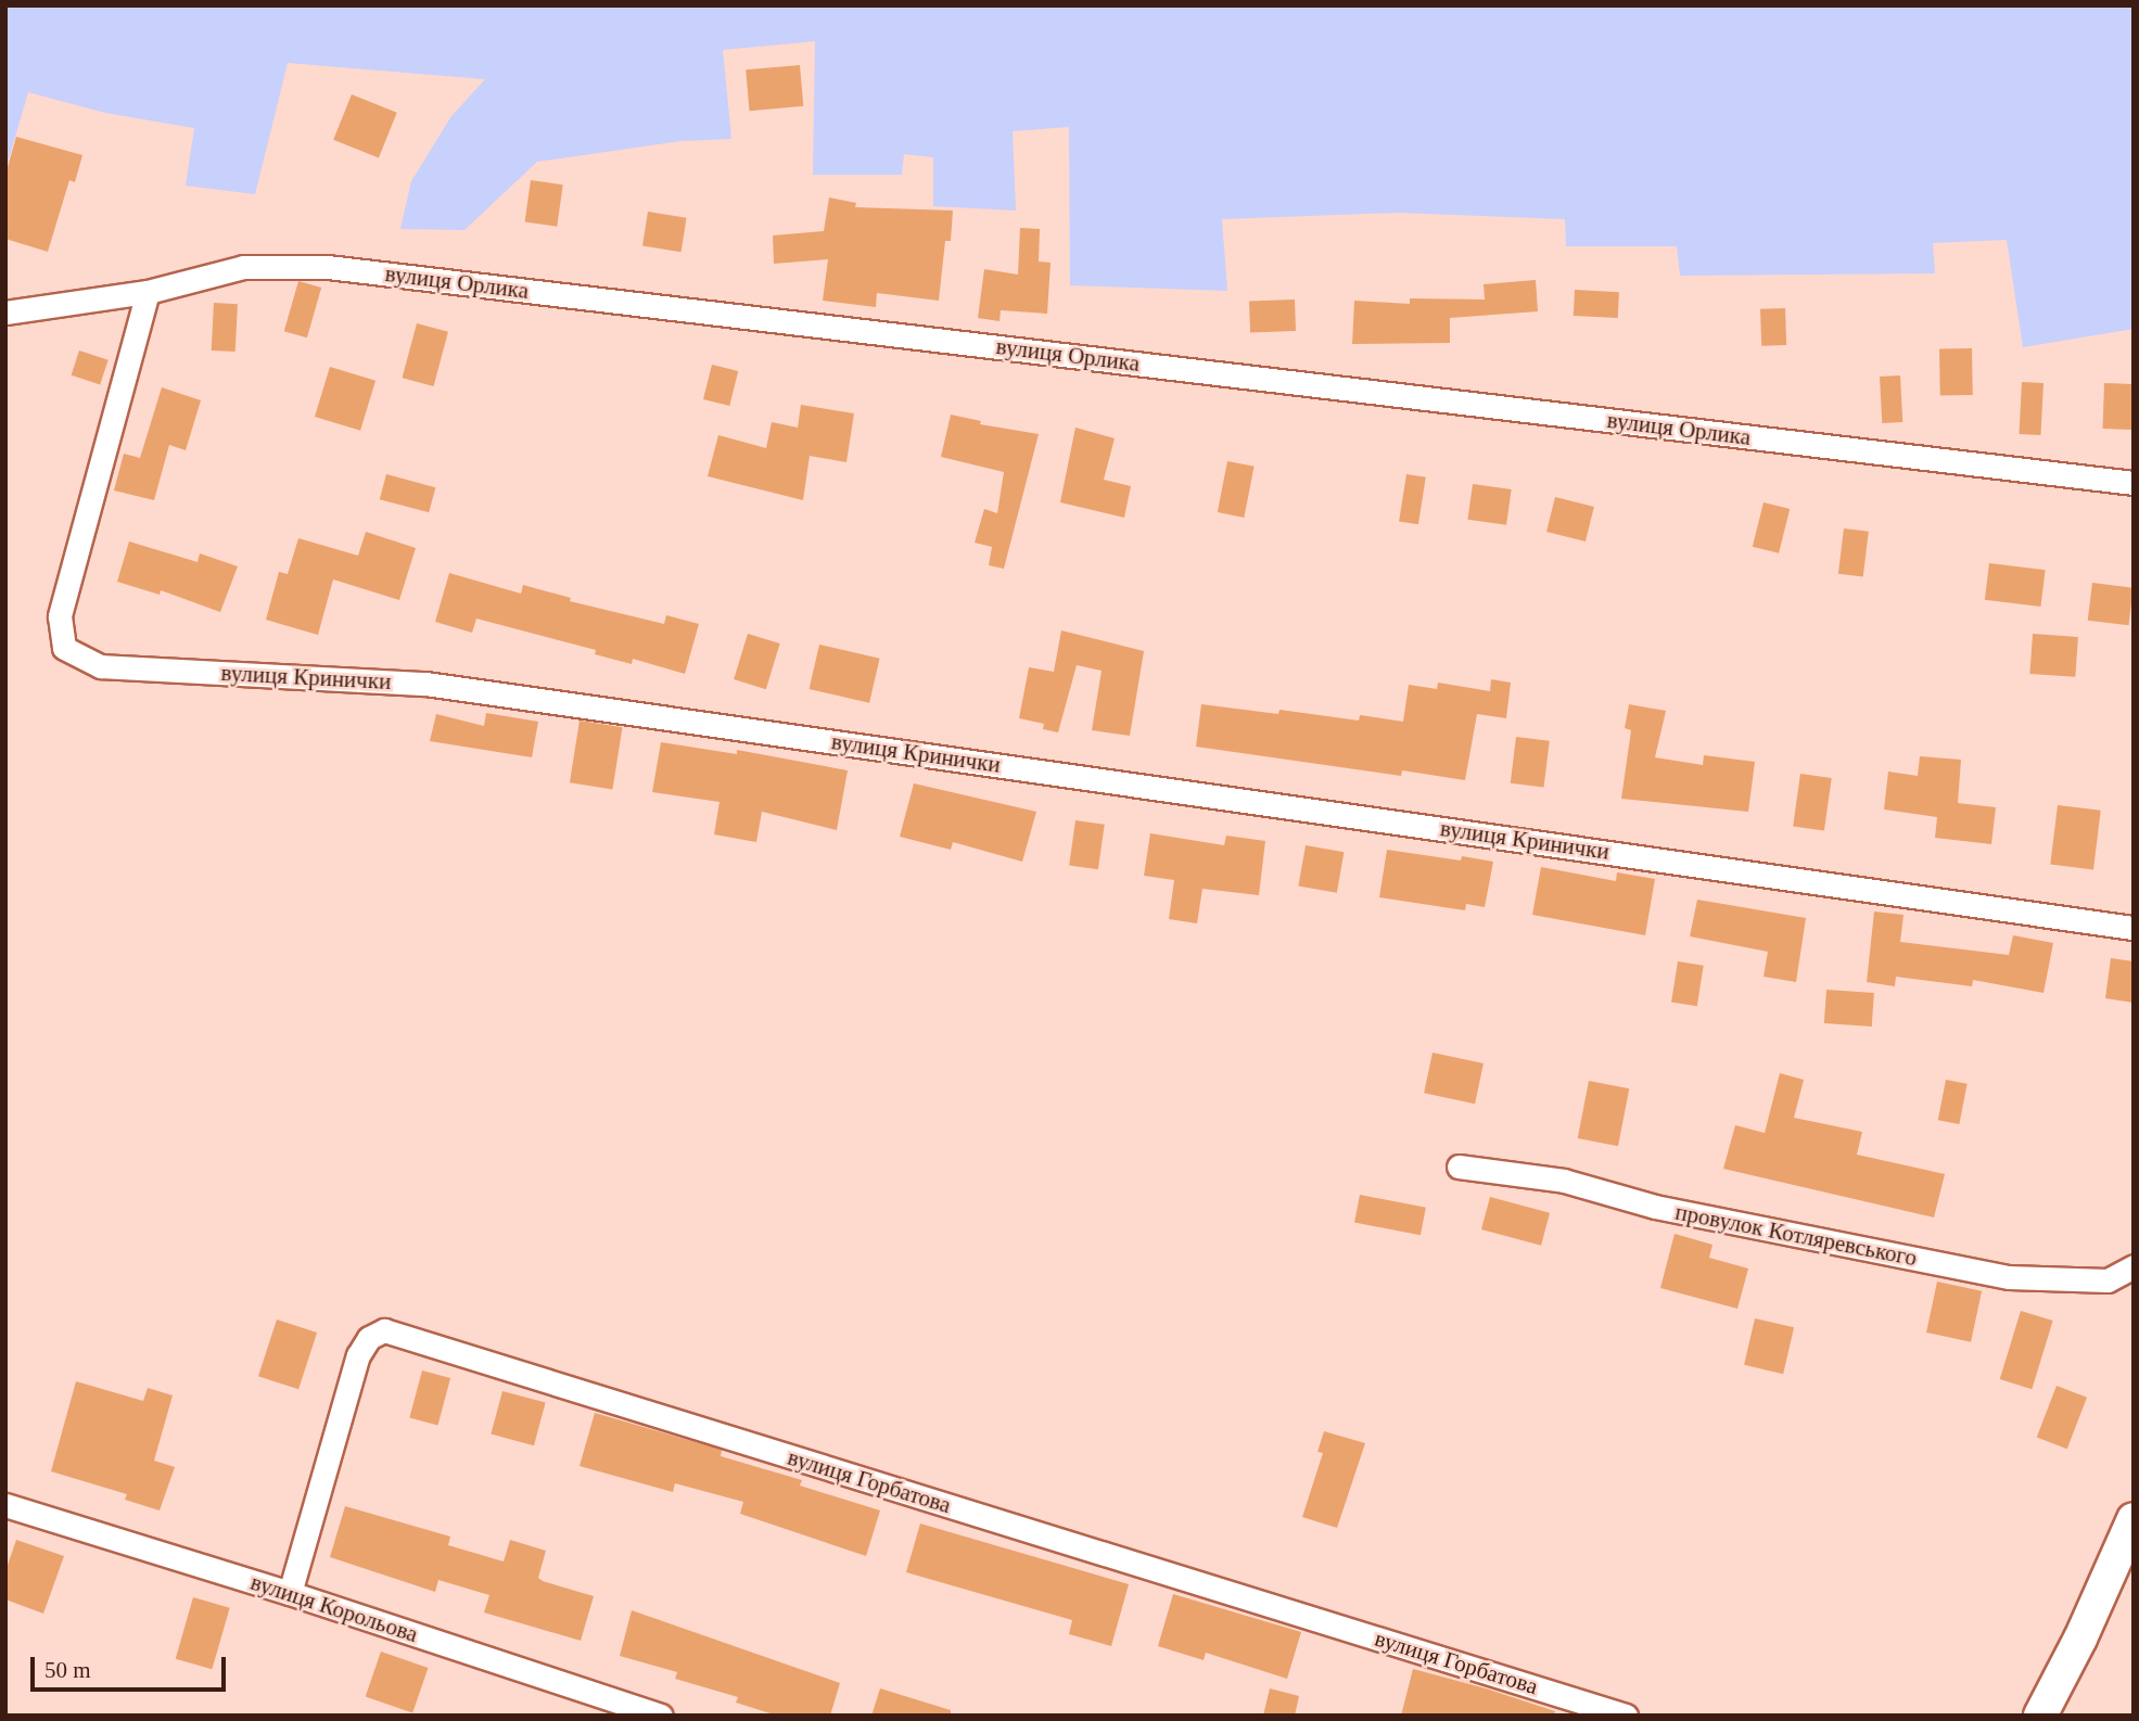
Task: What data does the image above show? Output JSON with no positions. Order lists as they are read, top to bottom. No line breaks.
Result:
{"streets":{"street":["вулиця Орлика","вулиця Кринички","провулок Котляревського","вулиця Горбатова","вулиця Корольова"]},"crossings":[["вулиця Орлика","вулиця Кринички"],["вулиця Горбатова","вулиця Корольова"]],"scale_bar":"50 m"}
